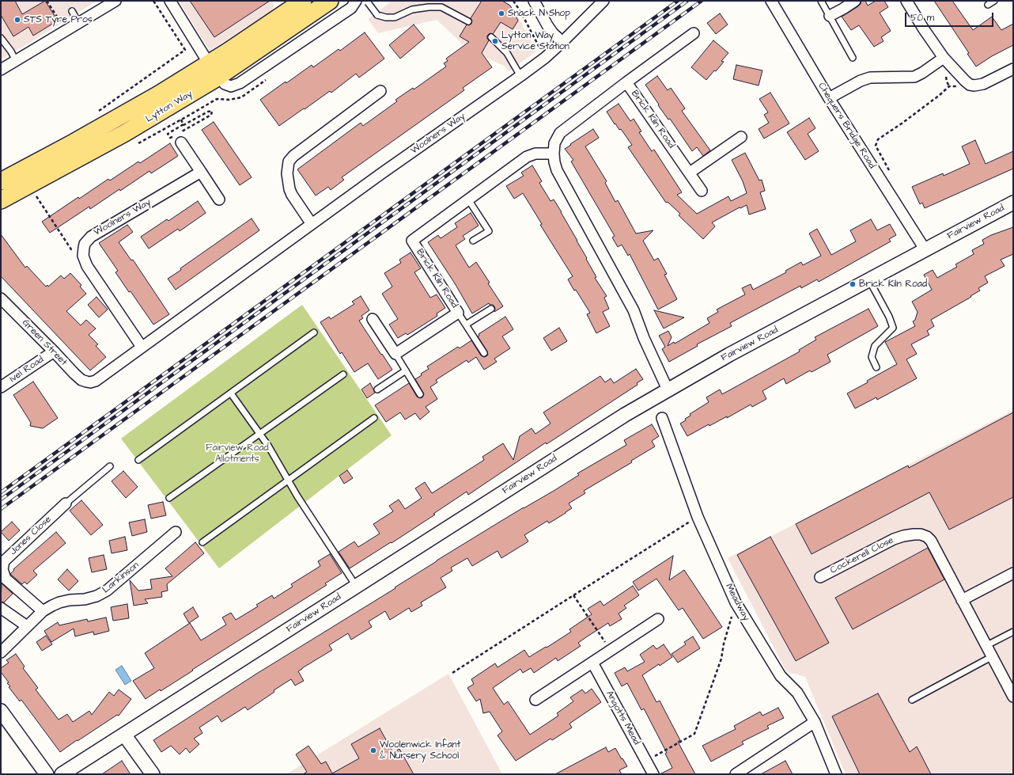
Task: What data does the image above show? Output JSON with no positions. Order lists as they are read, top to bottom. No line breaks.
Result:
{"streets":{"main road":["Lytton Way"],"street":["Brick Kiln Road","Chequers Bridge Road","Woolners Way","Fairview Road","Green Street","Ivel Road","Jones Close","Cockerell Close","Larkinson","Meadway","Angotts Mead"]},"crossings":[["Brick Kiln Road","Fairview Road"],["Chequers Bridge Road","Fairview Road"],["Woolners Way","Green Street"],["Green Street","Ivel Road"],["Jones Close","Larkinson"]],"parks":["Fairview Road Allotments"],"places":["Snack N Shop","STS Tyre Pros","Lytton Way Service Station","Brick Kiln Road","Woolenwick Infant & Nursery School"],"scale_bar":"50 m"}
